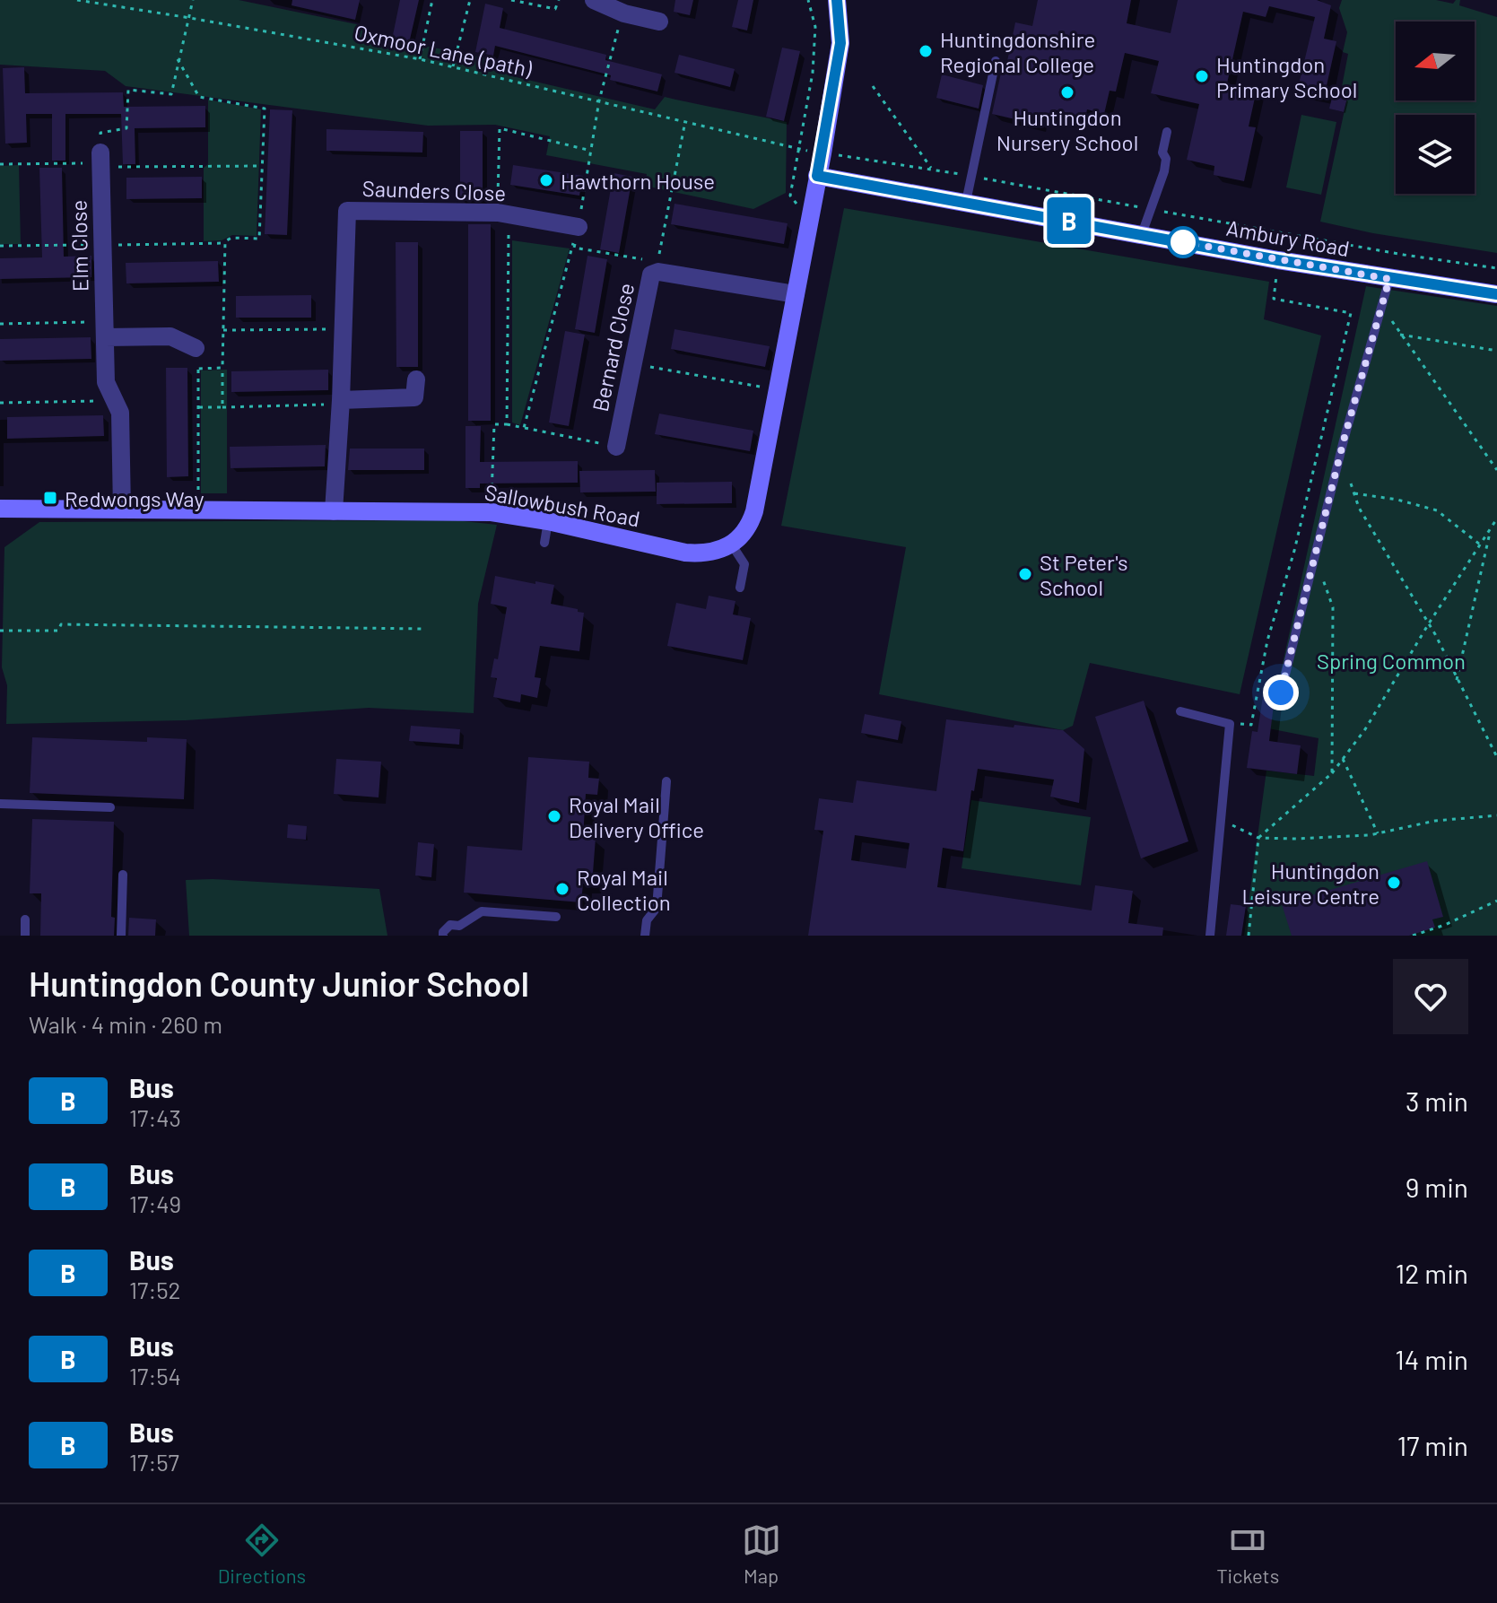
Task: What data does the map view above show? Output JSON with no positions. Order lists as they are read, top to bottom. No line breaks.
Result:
{"streets":{"street":["Saunders Close","Ambury Road","Elm Close","Bernard Close","Sallowbush Road"],"path":["Oxmoor Lane (path)"]},"crossings":[["Saunders Close","Sallowbush Road"],["Elm Close","Sallowbush Road"]],"parks":["Spring Common"],"places":{"other":["Huntingdonshire Regional College","Huntingdon Primary School","Huntingdon Nursery School","Hawthorn House","St Peter's School","Royal Mail Delivery Office","Huntingdon Leisure Centre","Royal Mail Collection"],"transit":["Redwongs Way"]},"lines":["bus line B"],"north":"left","page":{"on_map":"B","heading":["Huntingdon County Junior School","Walk · 4 min · 260 m"],"list":[{"mark":"B","name":"Bus","note":"17:43","value":"3 min"},{"mark":"B","name":"Bus","note":"17:49","value":"9 min"},{"mark":"B","name":"Bus","note":"17:52","value":"12 min"},{"mark":"B","name":"Bus","note":"17:54","value":"14 min"},{"mark":"B","name":"Bus","note":"17:57","value":"17 min"}],"tabs":["Directions","Map","Tickets"]}}
